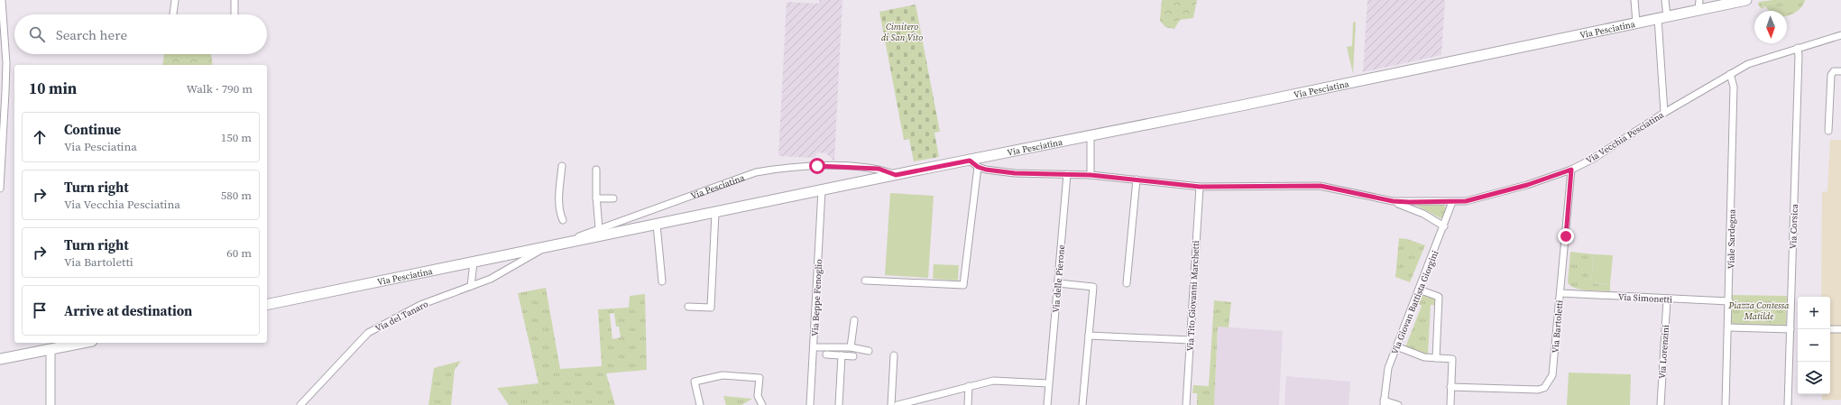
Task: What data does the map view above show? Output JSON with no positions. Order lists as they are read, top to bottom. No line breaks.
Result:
{"streets":{"main road":["Via Pesciatina"],"street":["Via Vecchia Pesciatina","Via Corsica","Viale Sardegna","Via delle Pierone","Via Tito Giovanni Marchetti","Via Beppe Fenoglio","Via Simonetti","Via Giovan Battista Giorgini","Via del Tanaro","Via Bartoletti","Via Lorenzini"]},"crossings":[["Via Pesciatina","Via Vecchia Pesciatina"],["Via Pesciatina","Via Beppe Fenoglio"],["Via Pesciatina","Via del Tanaro"],["Via Vecchia Pesciatina","Via Corsica"],["Via Vecchia Pesciatina","Viale Sardegna"],["Via Vecchia Pesciatina","Via delle Pierone"],["Via Vecchia Pesciatina","Via Tito Giovanni Marchetti"],["Via Vecchia Pesciatina","Via Giovan Battista Giorgini"],["Via Vecchia Pesciatina","Via Bartoletti"],["Viale Sardegna","Via Simonetti"],["Via Simonetti","Via Bartoletti"],["Via Simonetti","Via Lorenzini"]],"parks":["Cimitero di San Vito","Piazza Contessa Matilde"],"north":"bottom","page":{"search":"Search here","heading":["10 min","Walk · 790 m"],"list":[["Continue","Via Pesciatina","150 m"],["Turn right","Via Vecchia Pesciatina","580 m"],["Turn right","Via Bartoletti","60 m"],"Arrive at destination"],"map_buttons":["+","−"]}}
